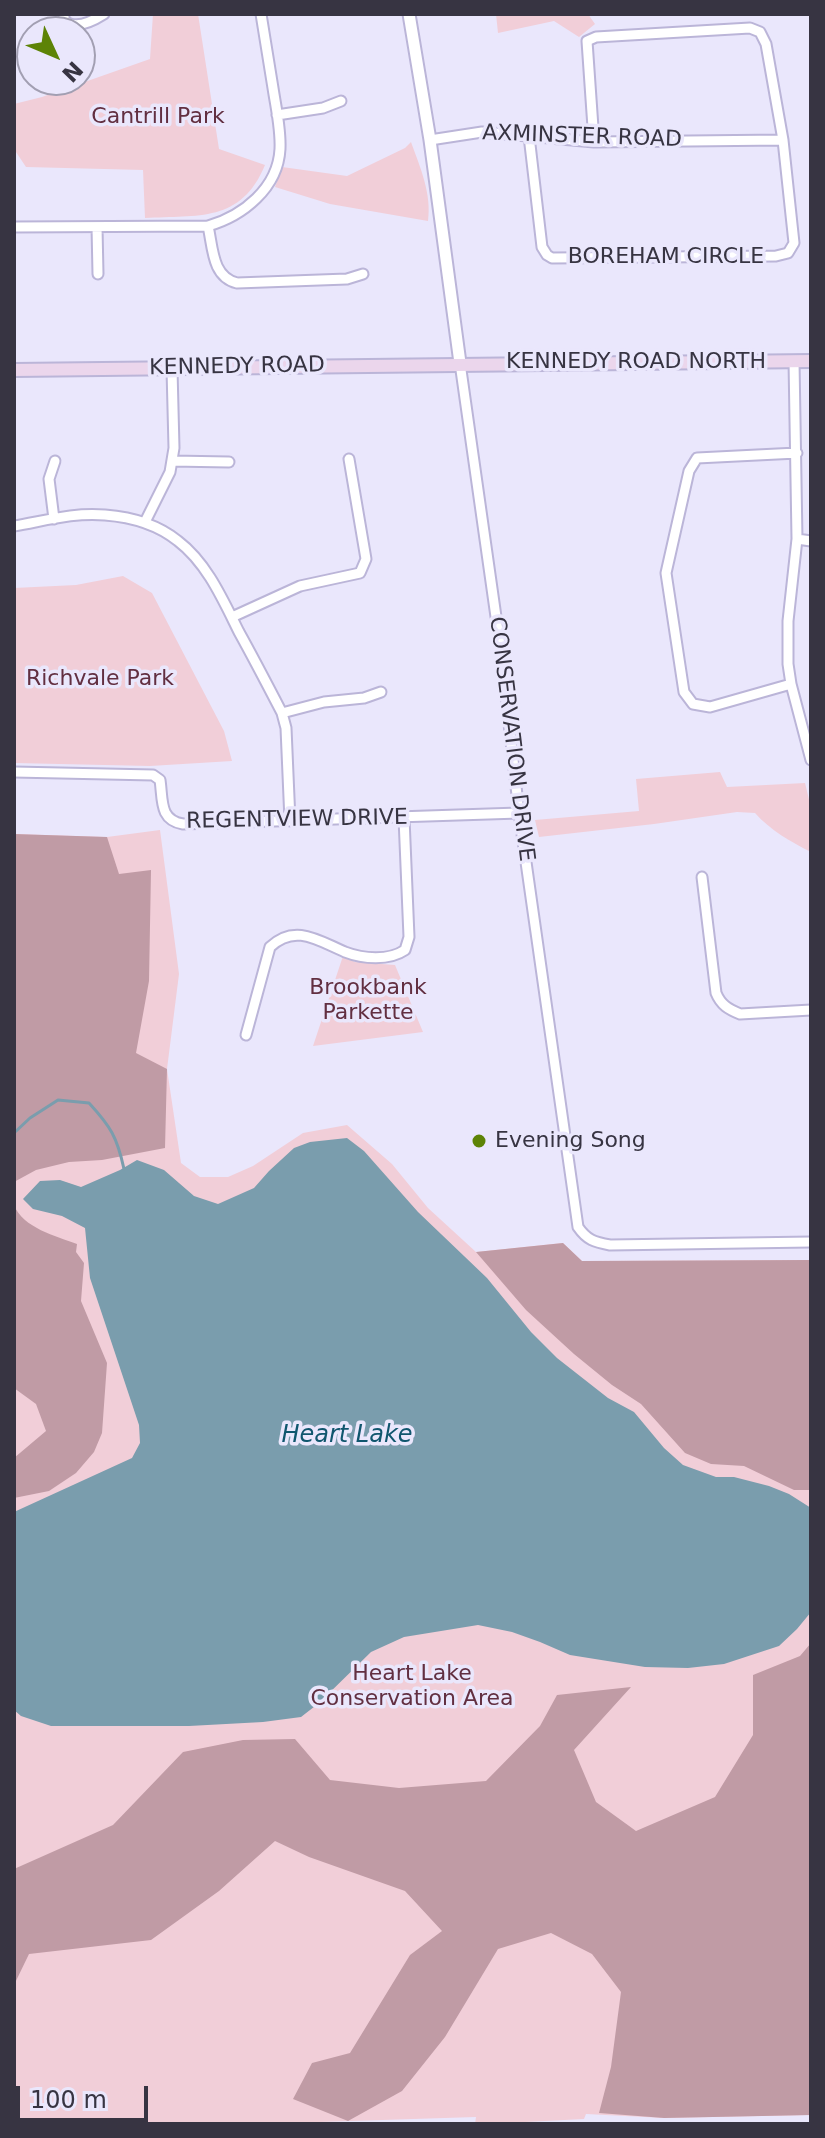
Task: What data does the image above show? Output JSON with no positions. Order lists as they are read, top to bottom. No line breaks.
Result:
{"streets":{"main road":["KENNEDY ROAD NORTH","KENNEDY ROAD"],"street":["AXMINSTER ROAD","BOREHAM CIRCLE","CONSERVATION DRIVE","REGENTVIEW DRIVE"]},"crossings":[["AXMINSTER ROAD","BOREHAM CIRCLE"],["AXMINSTER ROAD","CONSERVATION DRIVE"],["KENNEDY ROAD NORTH","KENNEDY ROAD"],["KENNEDY ROAD NORTH","CONSERVATION DRIVE"],["KENNEDY ROAD","CONSERVATION DRIVE"],["CONSERVATION DRIVE","REGENTVIEW DRIVE"]],"water":["Heart Lake"],"parks":["Cantrill Park","Richvale Park","Brookbank Parkette","Heart Lake Conservation Area"],"places":["Evening Song"],"scale_bar":"100 m","north":"bottom right"}
